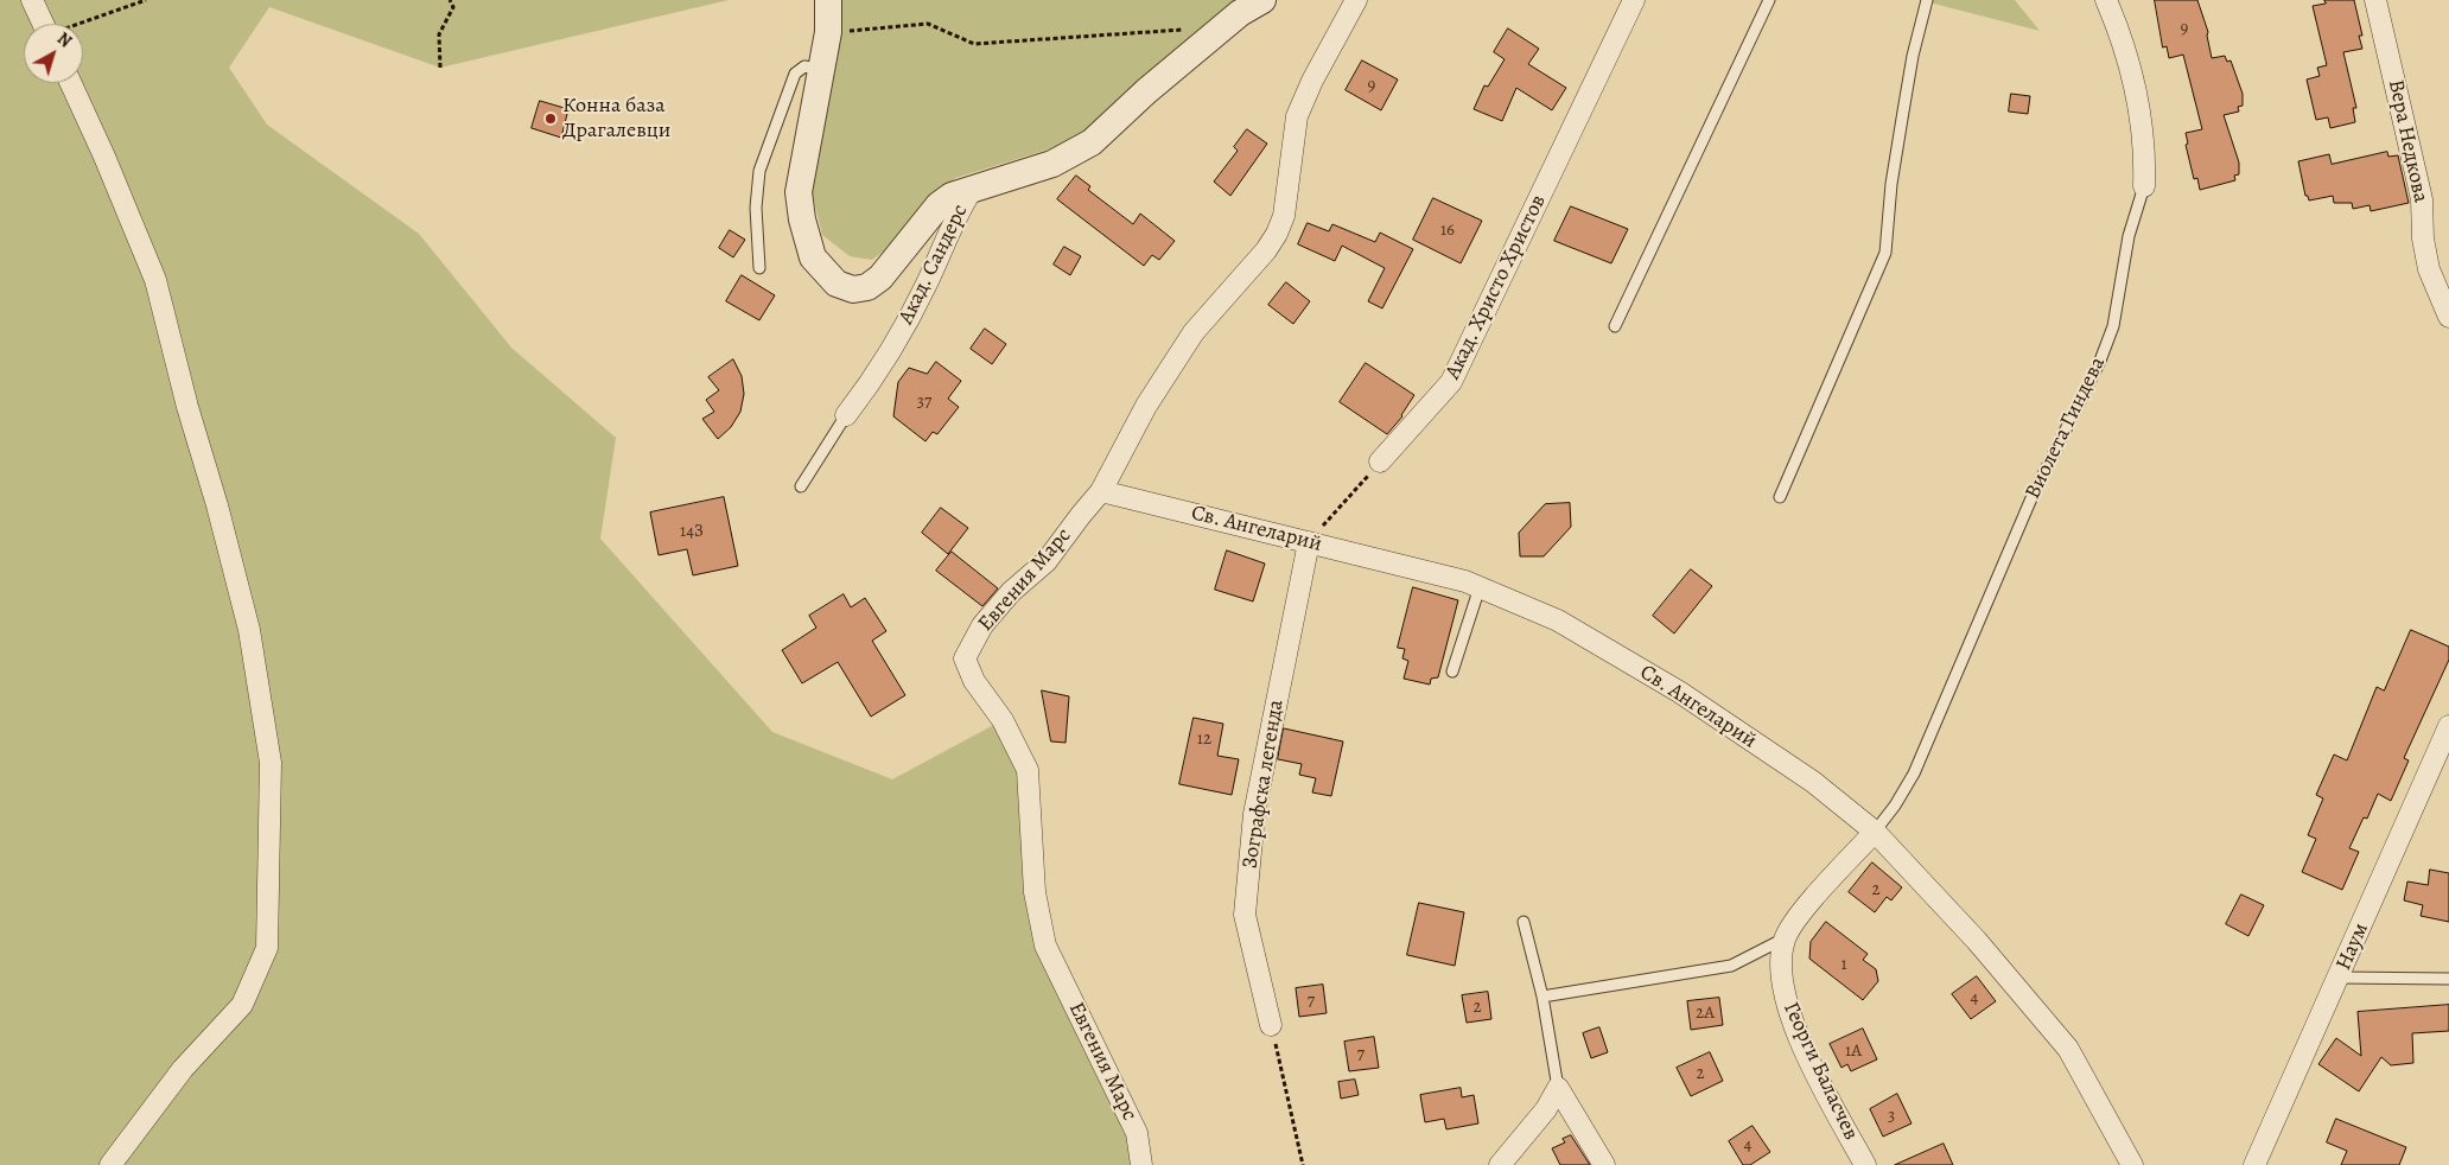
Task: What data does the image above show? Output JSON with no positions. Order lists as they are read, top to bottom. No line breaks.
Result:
{"streets":{"street":["Вера Недкова","Акад. Сандерс","Акад. Христо Христов","Виолета Гиндева","Св. Ангеларий","Евгения Марс","Зографска легенда","Наум","Георги Баласчев"]},"crossings":[["Виолета Гиндева","Св. Ангеларий"],["Виолета Гиндева","Георги Баласчев"],["Св. Ангеларий","Евгения Марс"],["Св. Ангеларий","Зографска легенда"],["Св. Ангеларий","Георги Баласчев"]],"places":["Конна база Драгалевци"],"house_numbers":["9","9","16","37","14З","12","2","1","4","7","2","2А","1А","7","2","3","4"],"north":"top right"}
